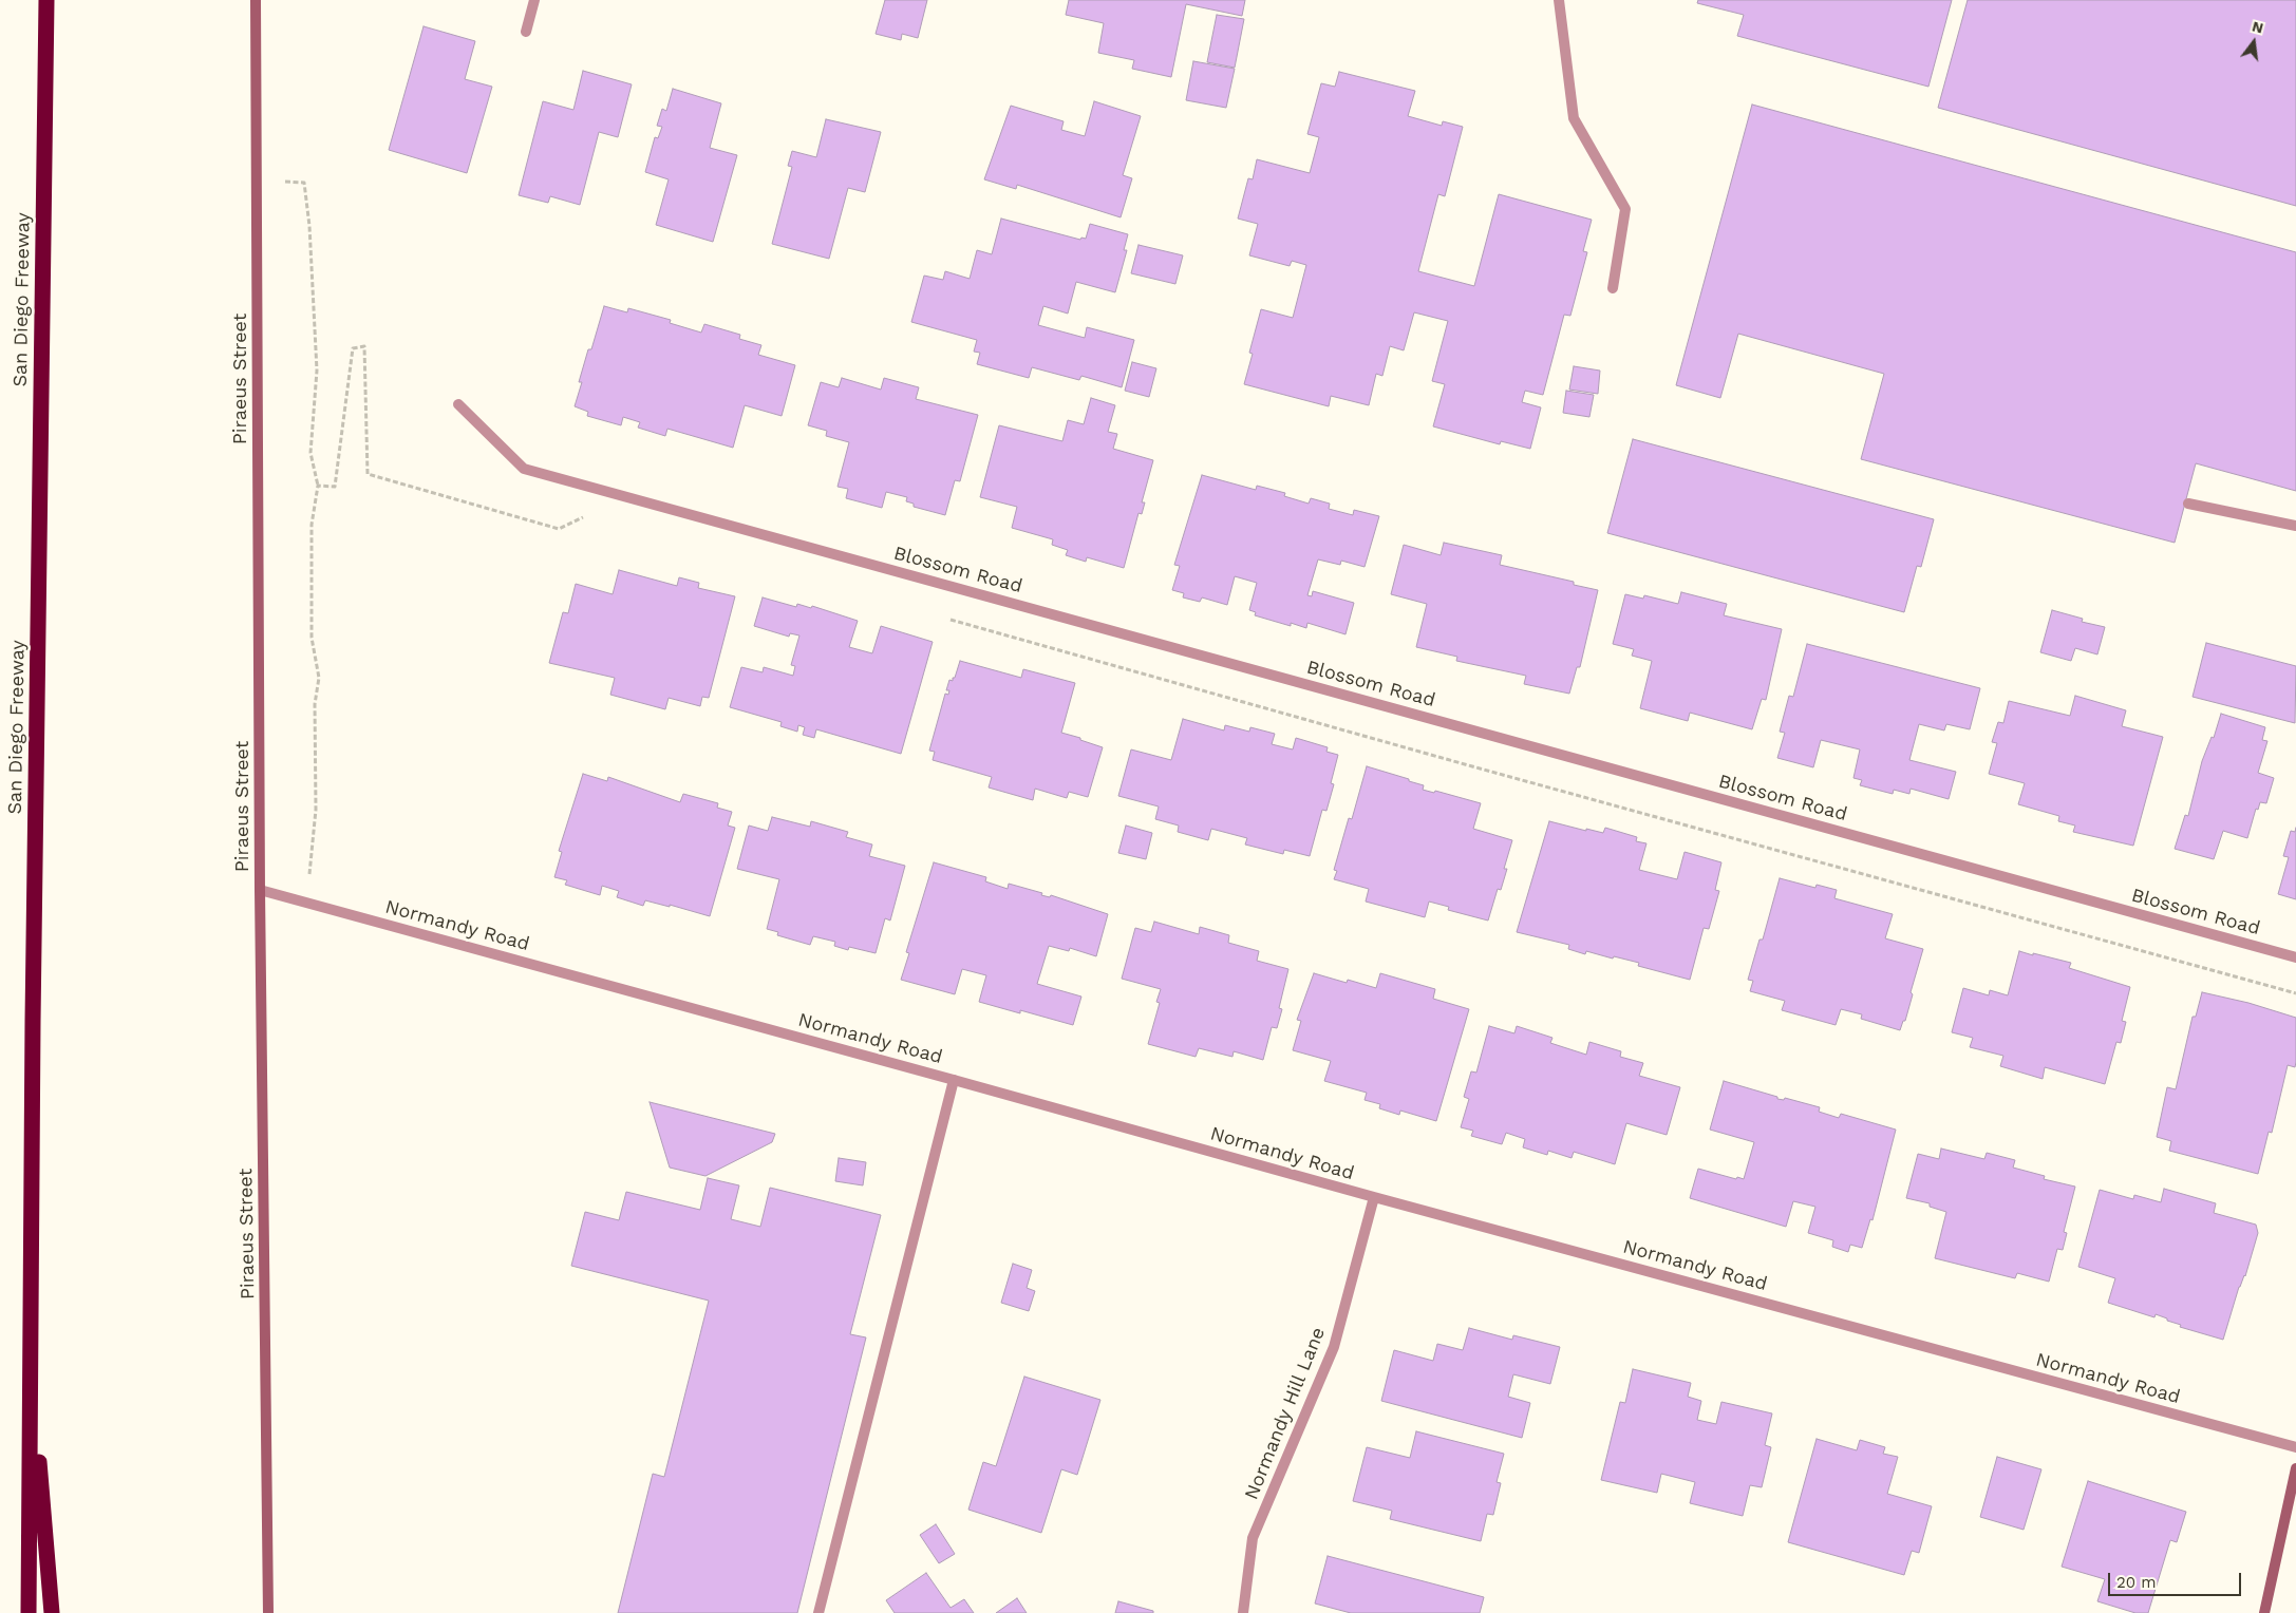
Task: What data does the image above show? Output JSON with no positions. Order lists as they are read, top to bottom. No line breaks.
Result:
{"streets":{"highway":["San Diego Freeway"],"main road":["Piraeus Street"],"street":["Blossom Road","Normandy Road","Normandy Hill Lane"]},"crossings":[["Piraeus Street","Normandy Road"],["Normandy Road","Normandy Hill Lane"]],"scale_bar":"20 m","north":"top"}
